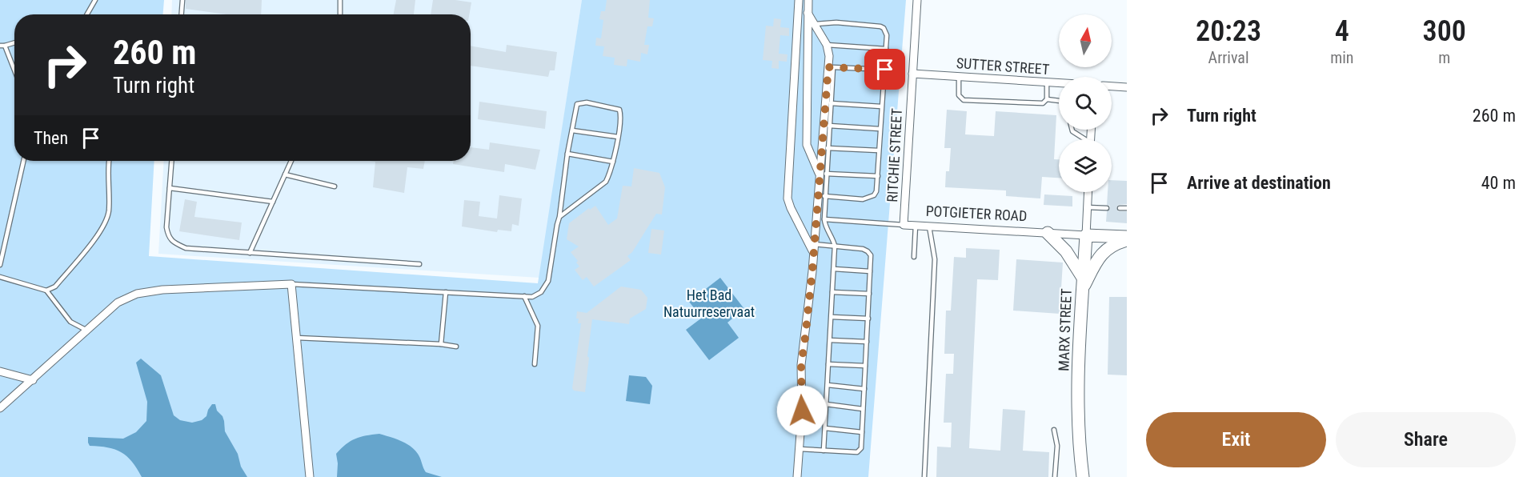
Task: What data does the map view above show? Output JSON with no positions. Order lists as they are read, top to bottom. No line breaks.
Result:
{"streets":{"main road":["POTGIETER ROAD","MARX STREET"],"street":["SUTTER STREET","RITCHIE STREET"]},"crossings":[["SUTTER STREET","RITCHIE STREET"],["RITCHIE STREET","POTGIETER ROAD"],["POTGIETER ROAD","MARX STREET"]],"parks":["Het Bad Natuurreservaat"],"north":"top","page":{"eta":["20:23","Arrival","4","min","300","m"],"turn":["260 m","Turn right"],"list":[{"name":"Turn right","value":"260 m"},{"name":"Arrive at destination","value":"40 m"}],"then":"Then","buttons":["Exit","Share"]}}
